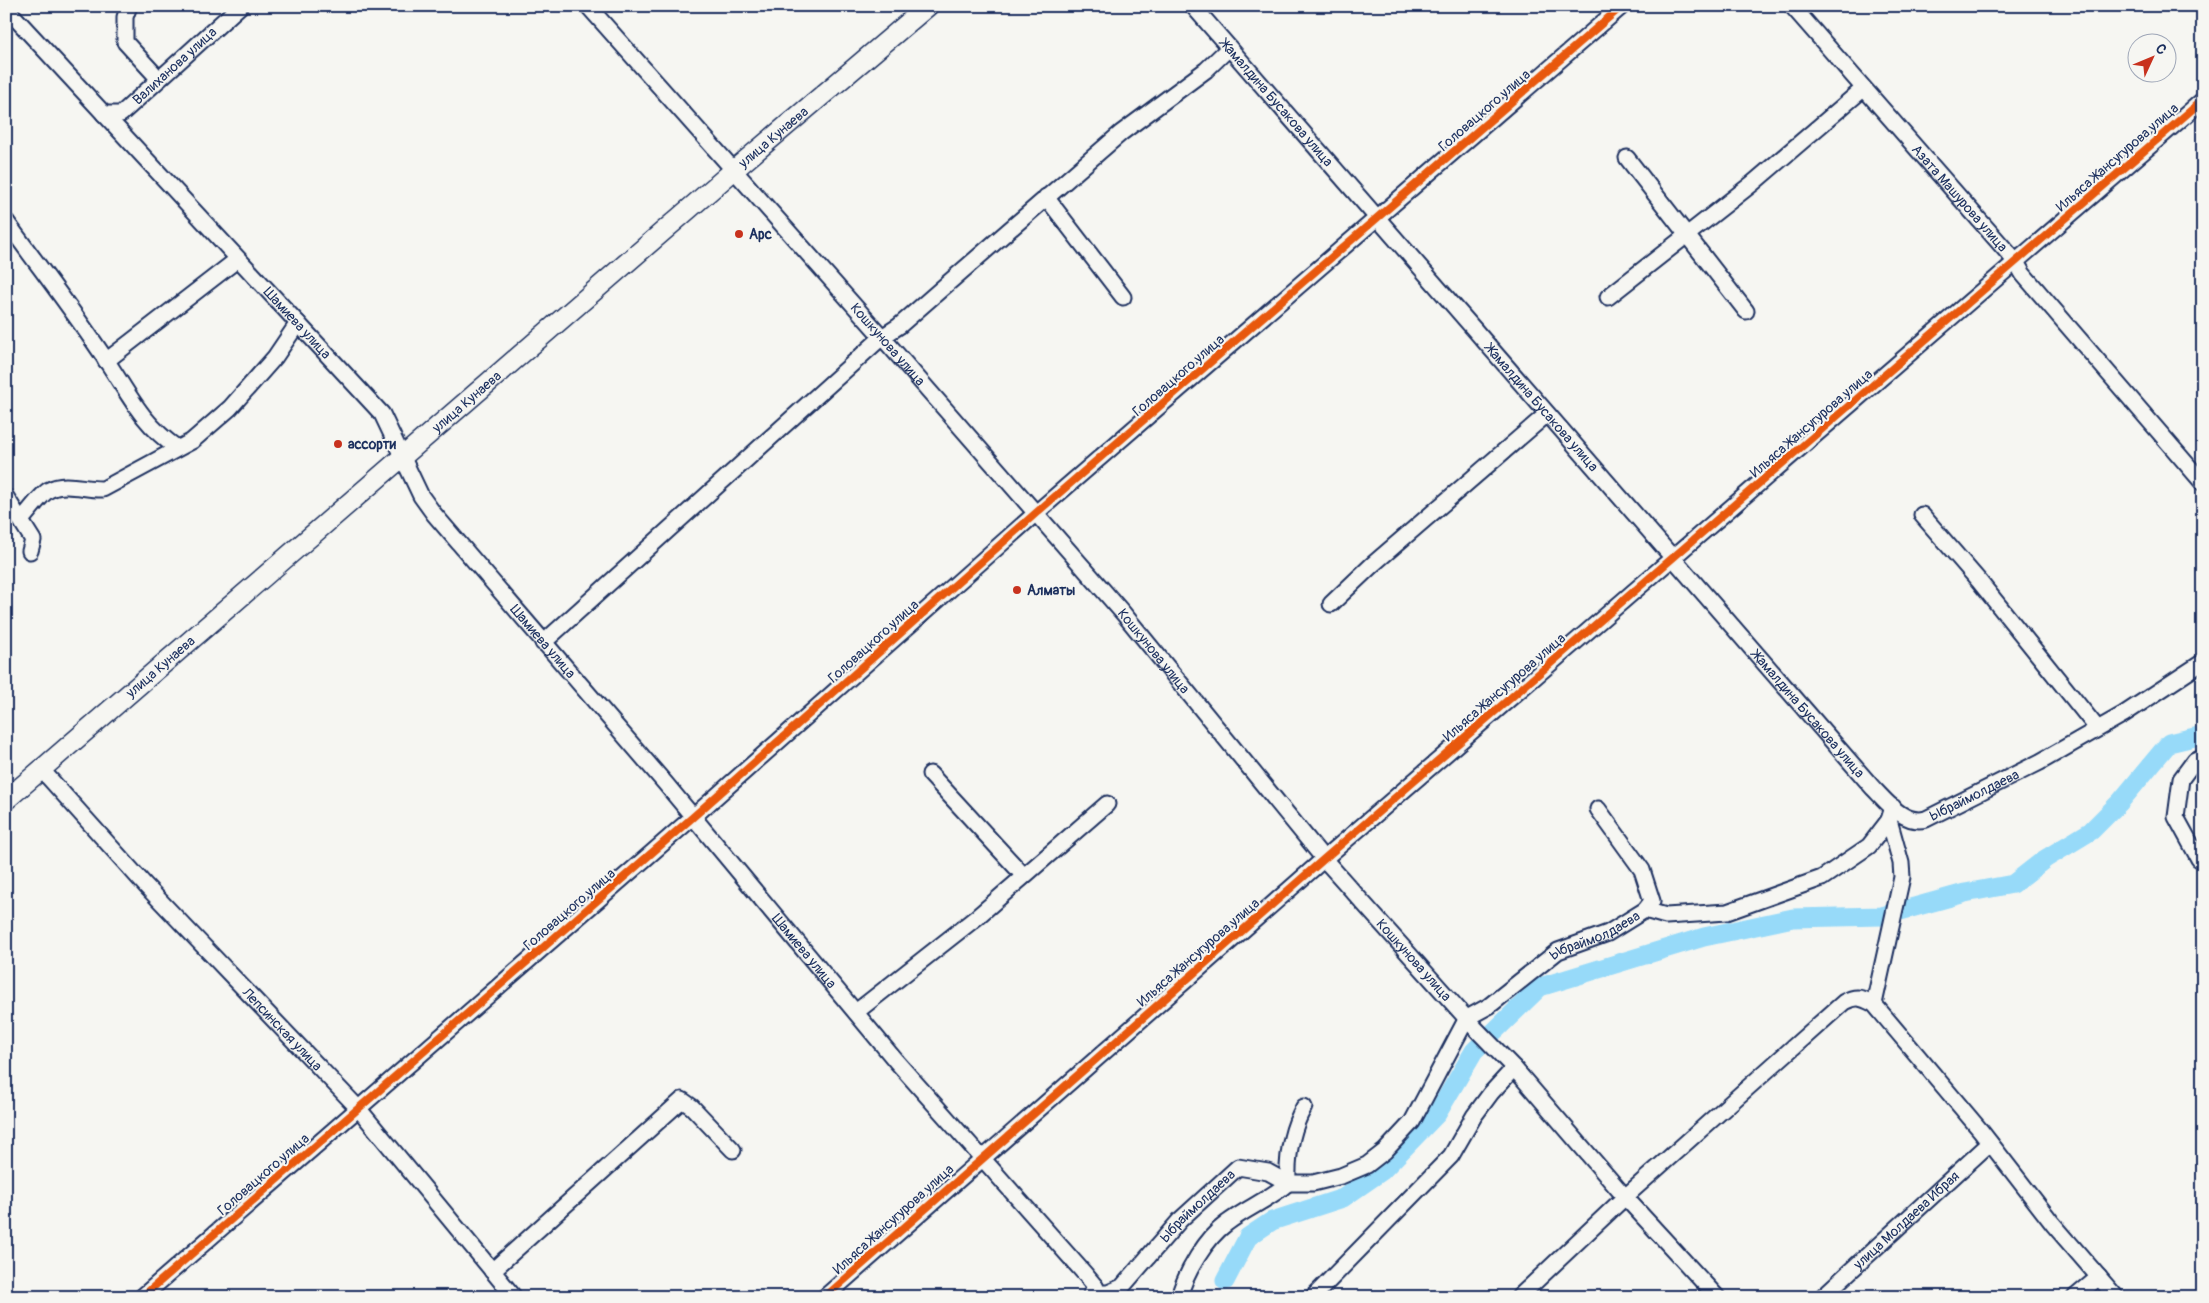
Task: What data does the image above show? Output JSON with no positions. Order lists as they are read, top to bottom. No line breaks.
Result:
{"streets":{"main road":["улица Кунаева"],"street":["Валиханова улица","Жамалдина Бусакова улица","Головацкого улица","Ильяса Жансугурова улица","Азата Машурова улица","Шамиева улица","Кошкунова улица","Ыбраймолдаева","Лепсинская улица","улица Молдаева Ибрая"]},"crossings":[["Валиханова улица","Шамиева улица"],["Жамалдина Бусакова улица","Головацкого улица"],["Жамалдина Бусакова улица","Ильяса Жансугурова улица"],["Жамалдина Бусакова улица","Ыбраймолдаева"],["Головацкого улица","Шамиева улица"],["Головацкого улица","Кошкунова улица"],["Головацкого улица","Лепсинская улица"],["улица Кунаева","Шамиева улица"],["улица Кунаева","Кошкунова улица"],["улица Кунаева","Лепсинская улица"],["Ильяса Жансугурова улица","Азата Машурова улица"],["Ильяса Жансугурова улица","Шамиева улица"],["Ильяса Жансугурова улица","Кошкунова улица"],["Шамиева улица","Ыбраймолдаева"],["Кошкунова улица","Ыбраймолдаева"]],"places":["Арс","ассорти","Алматы"],"north":"top right"}
